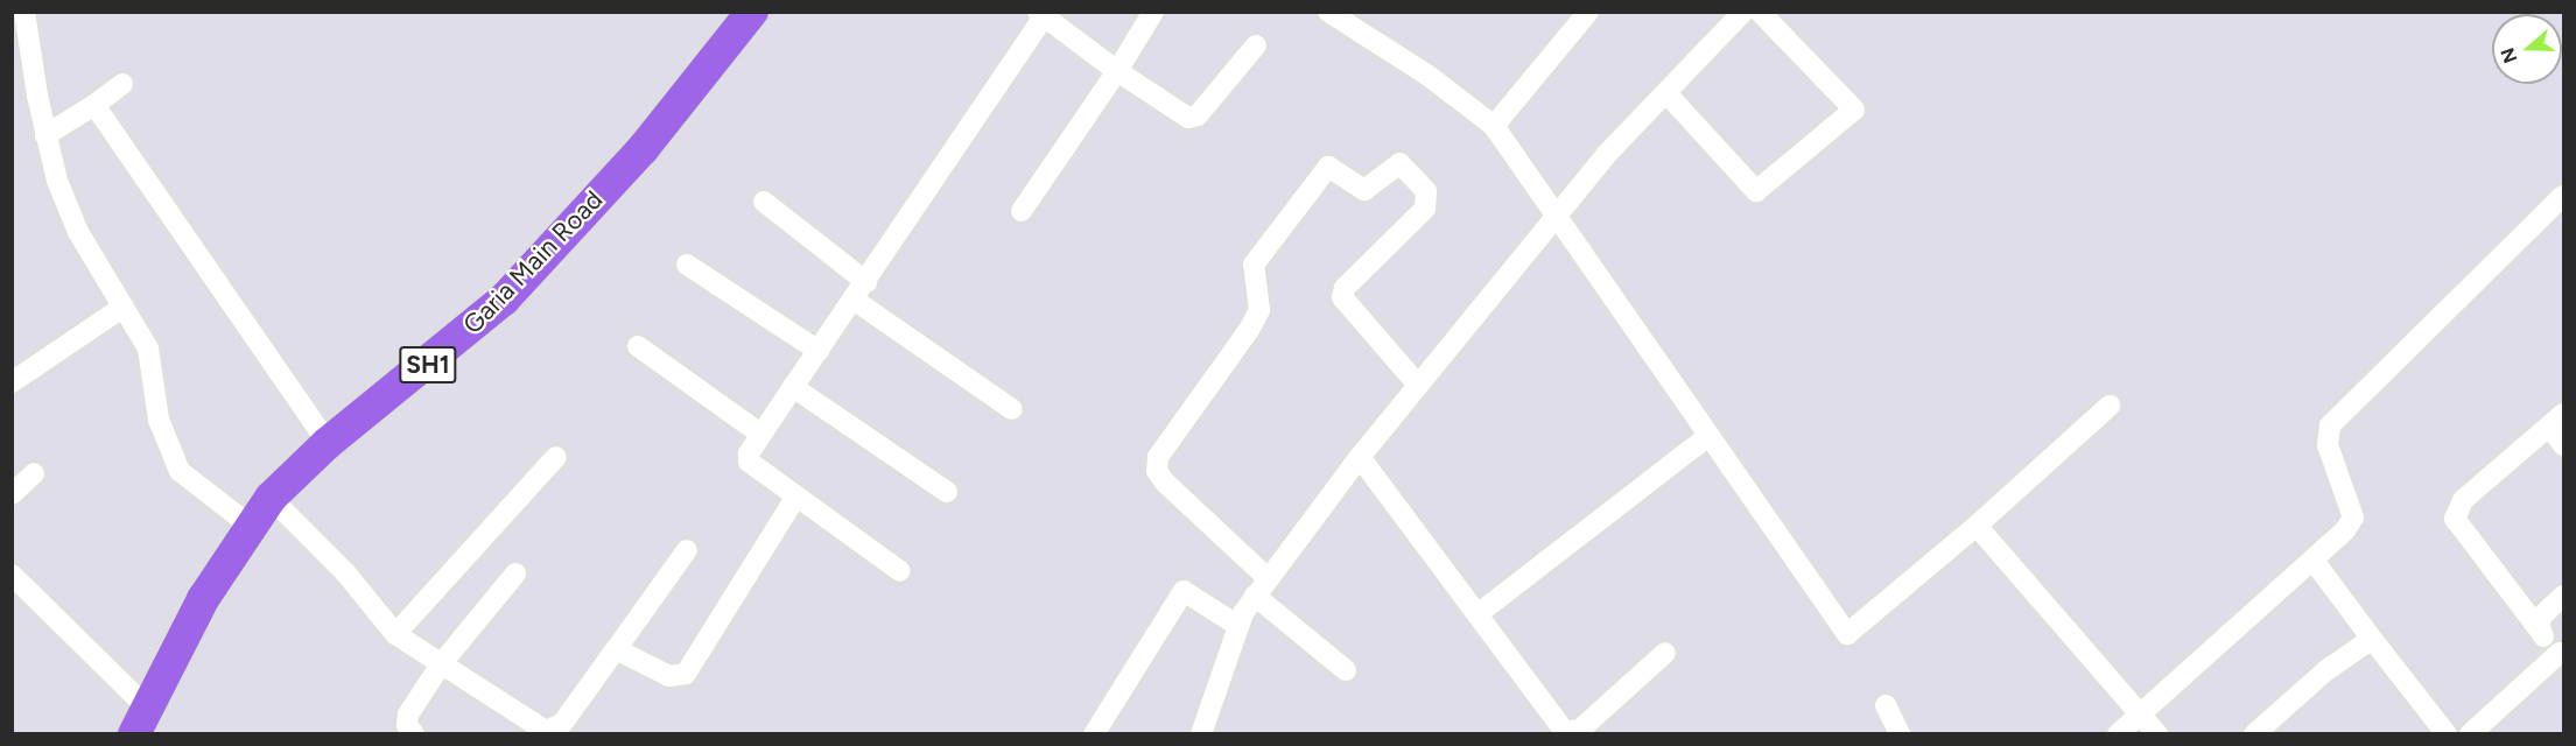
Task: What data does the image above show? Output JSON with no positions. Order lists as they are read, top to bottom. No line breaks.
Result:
{"streets":{"main road":["Garia Main Road","SH1"]},"north":"left"}
